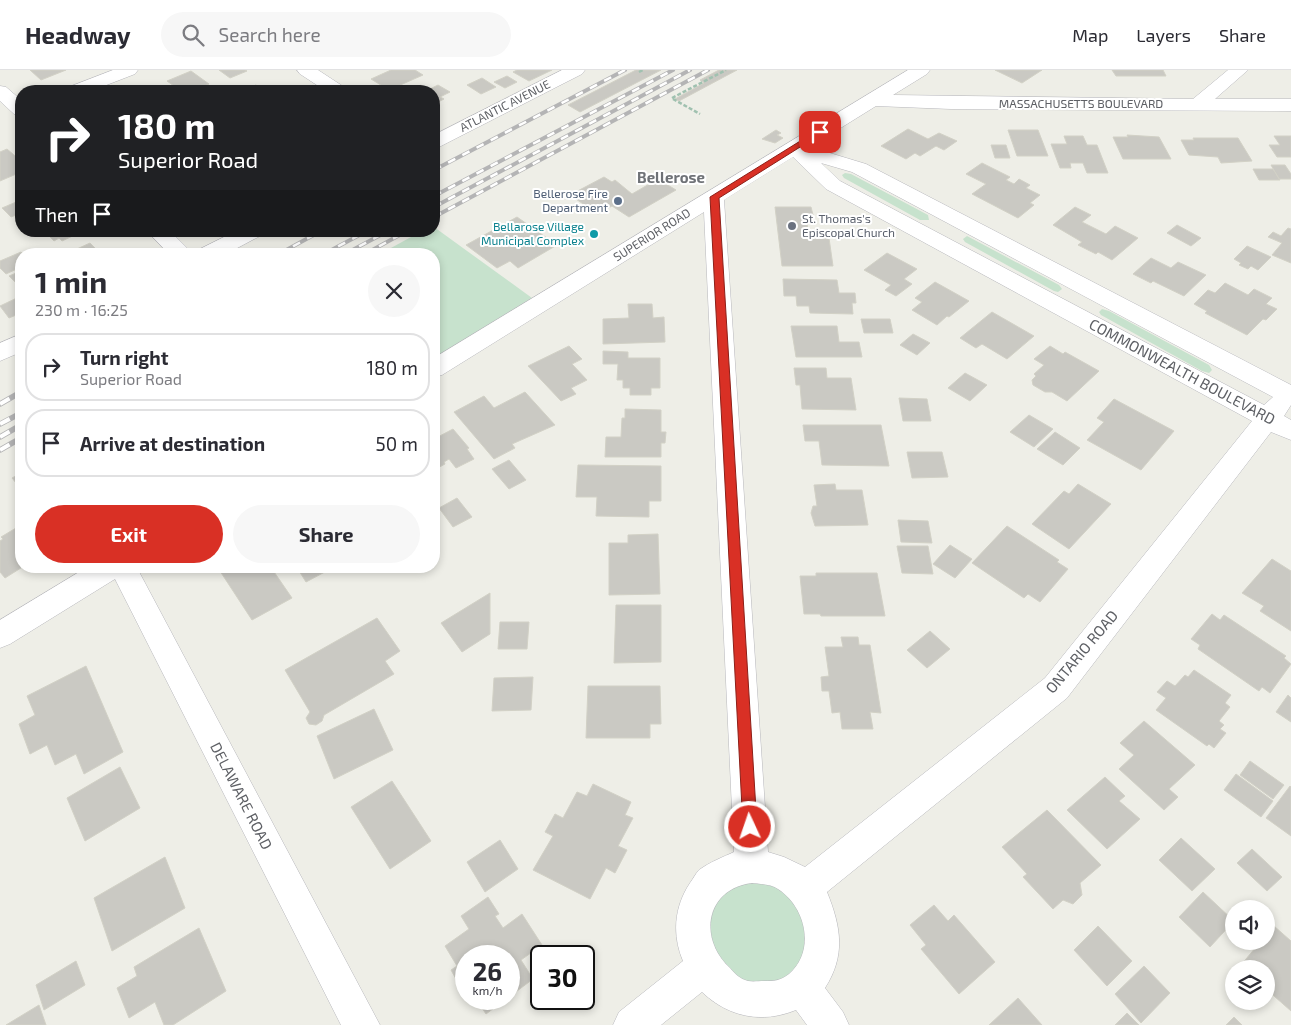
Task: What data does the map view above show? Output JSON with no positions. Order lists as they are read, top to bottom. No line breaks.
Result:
{"streets":{"street":["MASSACHUSETTS BOULEVARD","ATLANTIC AVENUE","SUPERIOR ROAD","COMMONWEALTH BOULEVARD","ONTARIO ROAD","DELAWARE ROAD"]},"crossings":[["MASSACHUSETTS BOULEVARD","SUPERIOR ROAD"],["SUPERIOR ROAD","COMMONWEALTH BOULEVARD"],["COMMONWEALTH BOULEVARD","ONTARIO ROAD"]],"districts":["Bellerose"],"places":["Bellerose Fire Department","St. Thomas's Episcopal Church","Bellarose Village Municipal Complex"],"page":{"header":"Headway","search":"Search here","nav":["Map","Layers","Share"],"turn":["180 m","Superior Road"],"then":"Then","heading":["1 min","230 m · 16:25"],"list":[{"name":"Turn right","note":"Superior Road","value":"180 m"},{"name":"Arrive at destination","value":"50 m"}],"buttons":["Exit","Share"],"speed":"26 km/h","limit":"30"}}
